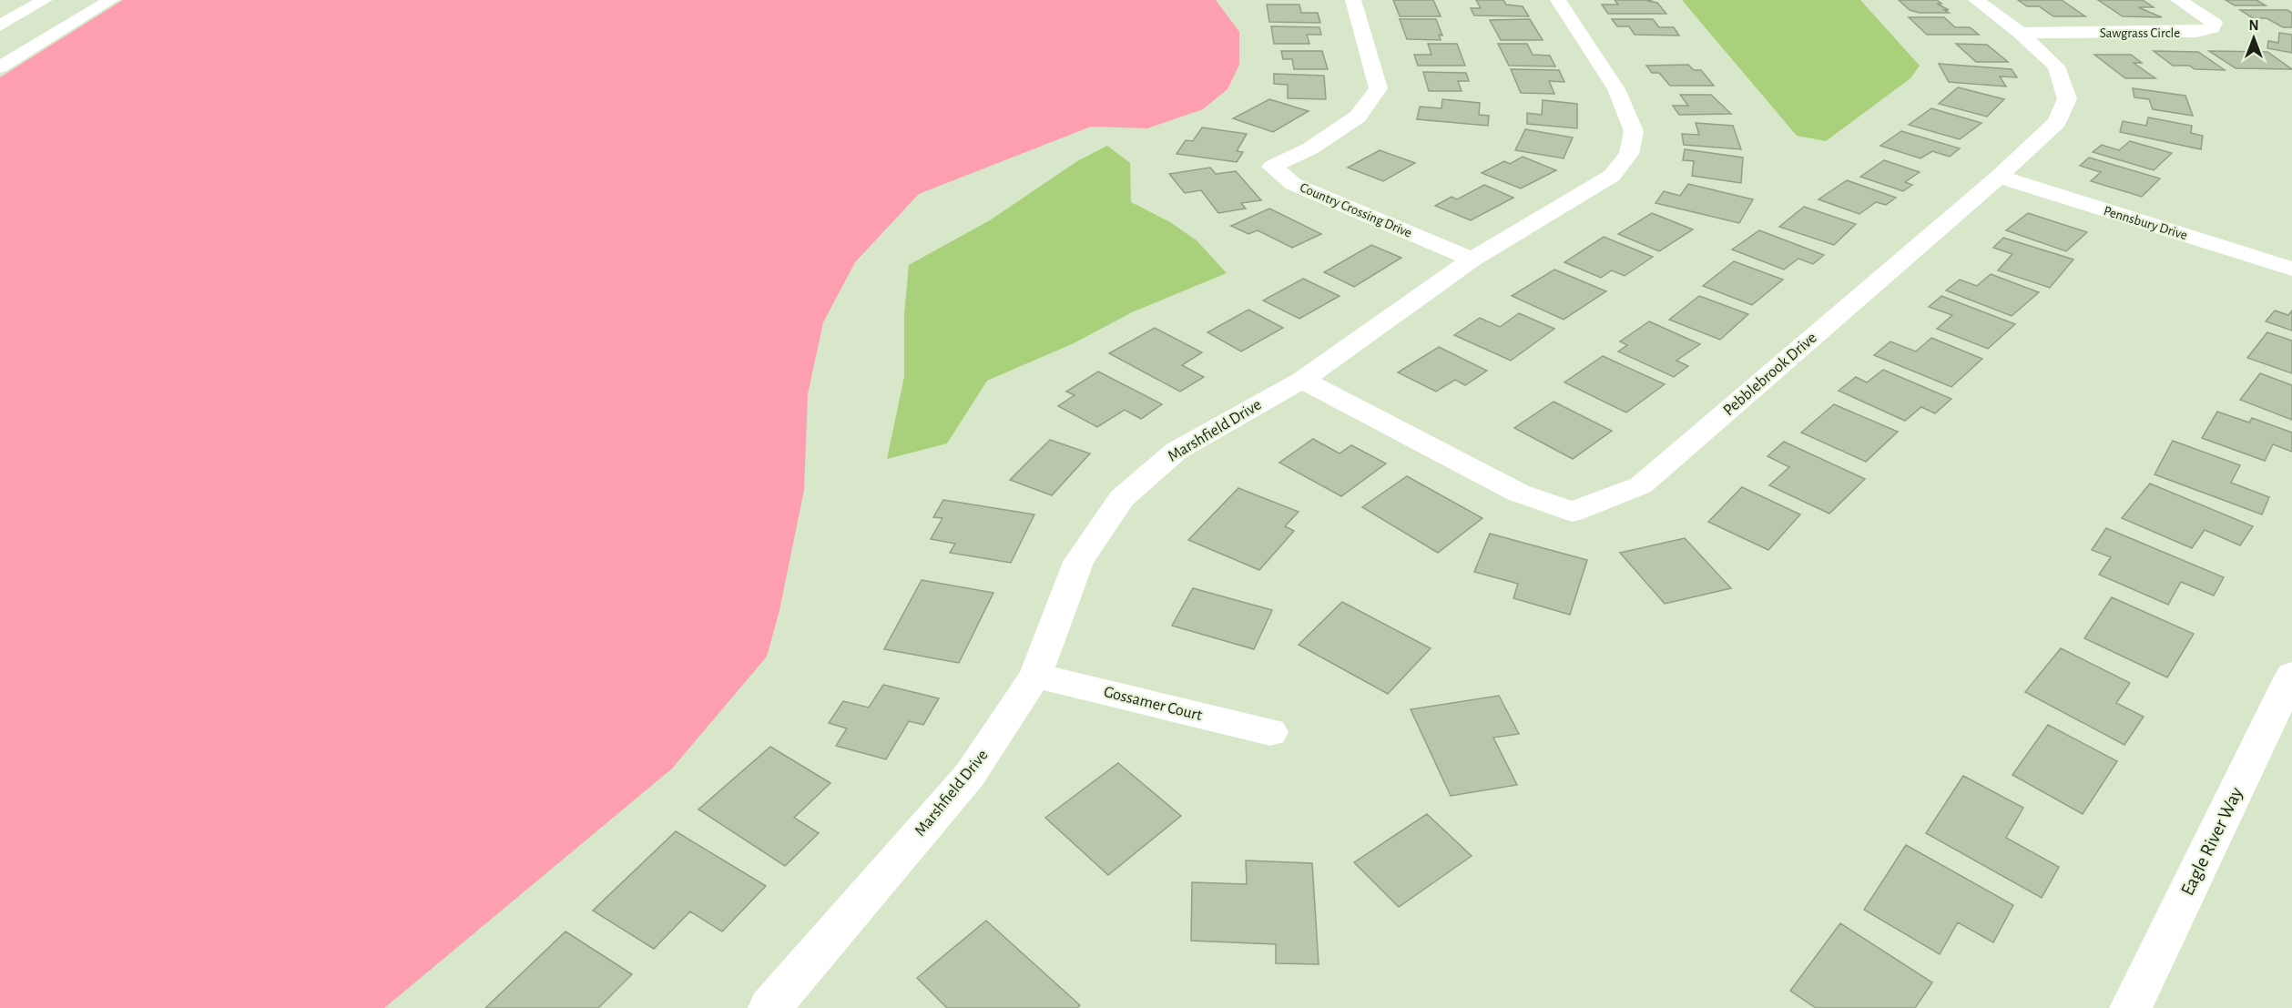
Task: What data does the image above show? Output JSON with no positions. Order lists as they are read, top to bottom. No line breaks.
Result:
{"streets":{"main road":["Sawgrass Circle","Country Crossing Drive","Pennsbury Drive","Pebblebrook Drive","Marshfield Drive","Gossamer Court","Eagle River Way"]},"crossings":[["Sawgrass Circle","Pebblebrook Drive"],["Country Crossing Drive","Marshfield Drive"],["Pennsbury Drive","Pebblebrook Drive"],["Pebblebrook Drive","Marshfield Drive"],["Marshfield Drive","Gossamer Court"]],"north":"top"}
